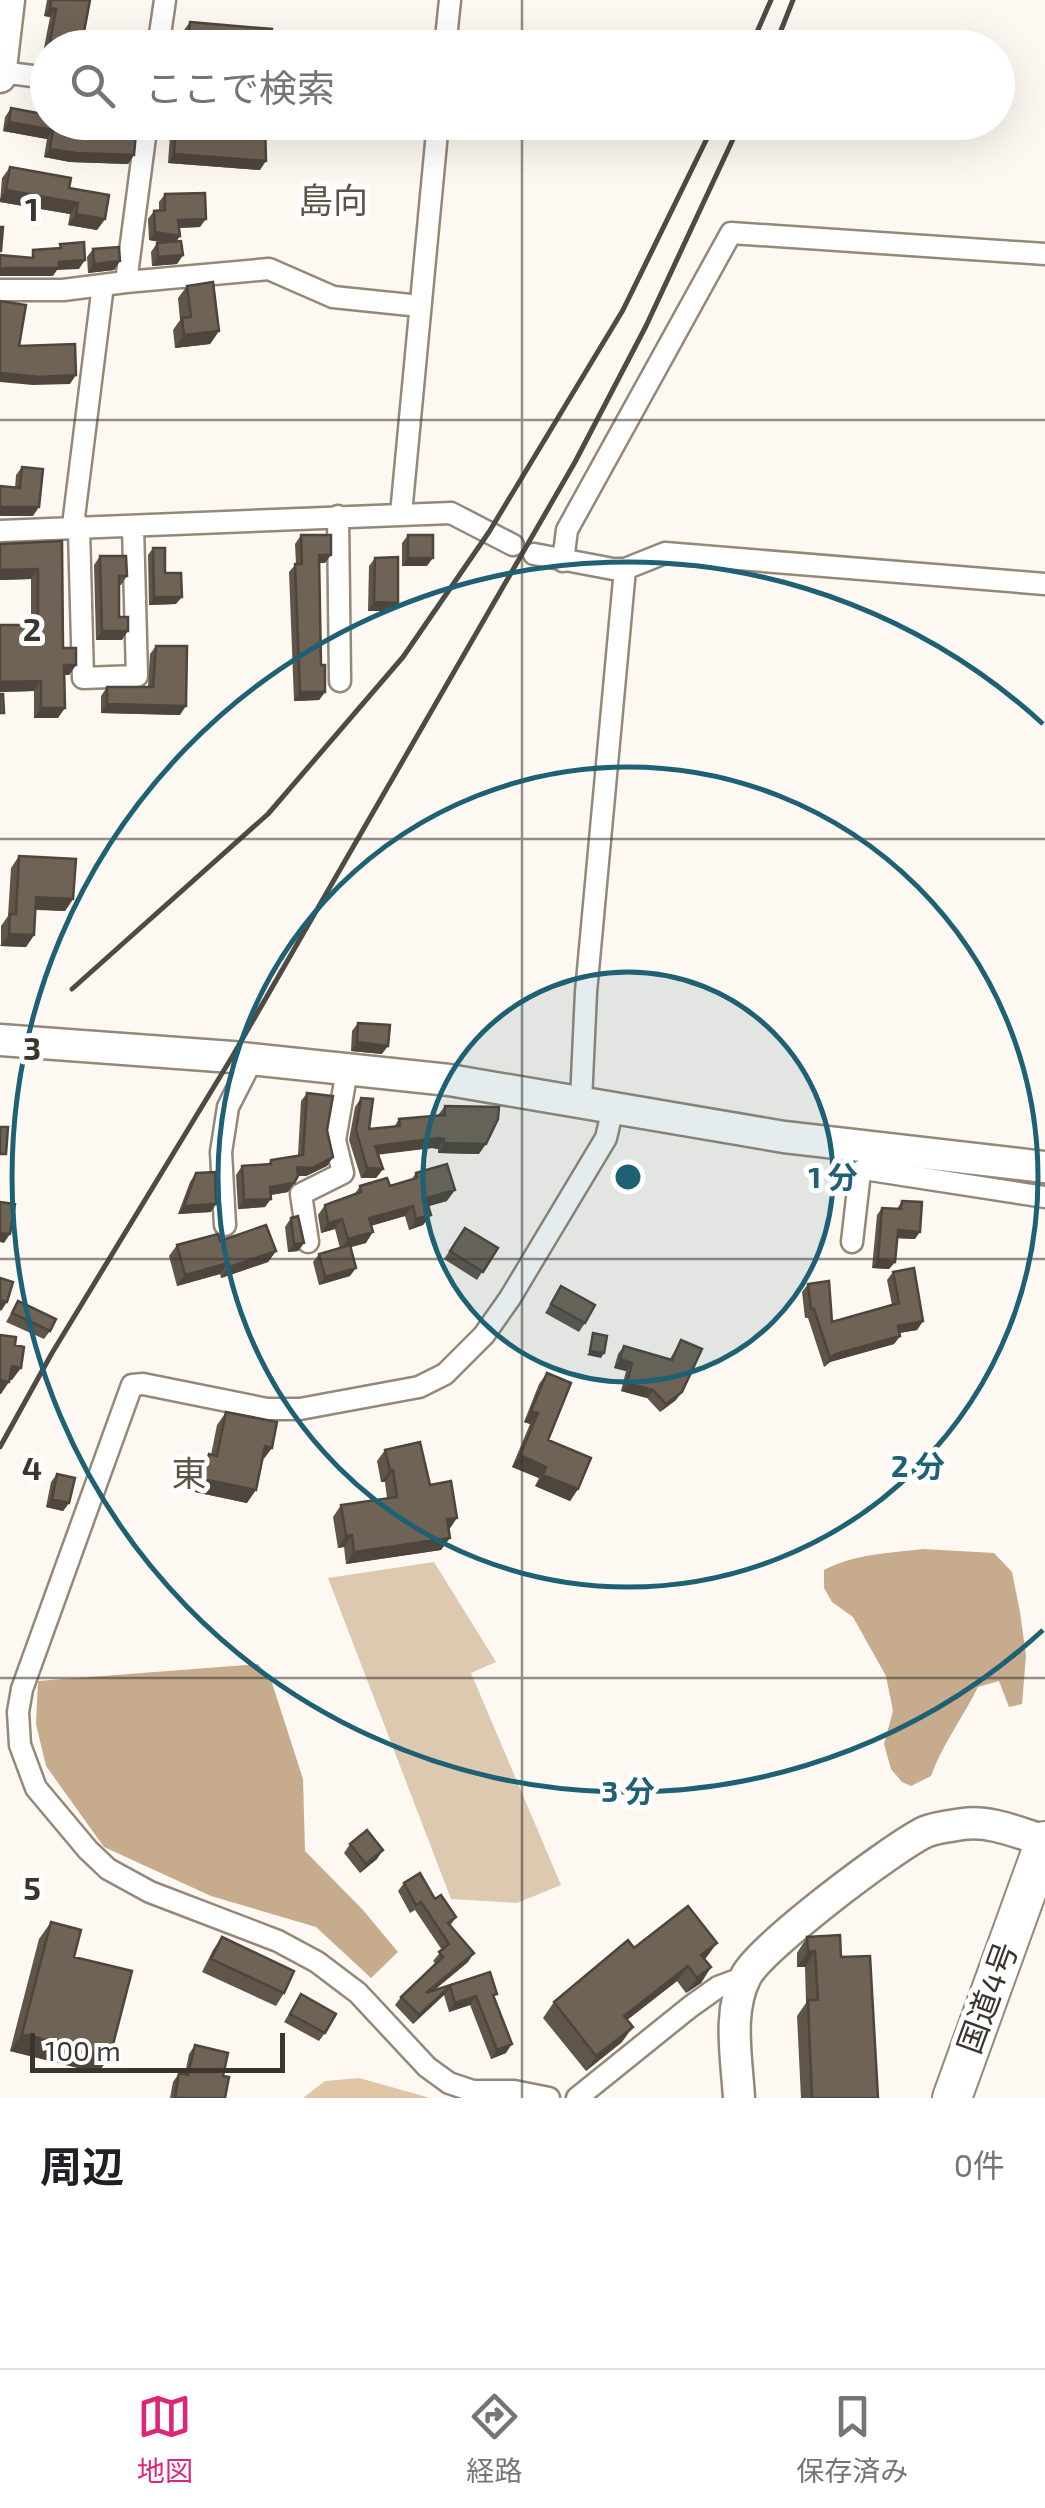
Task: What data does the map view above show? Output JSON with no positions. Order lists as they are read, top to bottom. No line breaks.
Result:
{"streets":{"highway":["国道4号"]},"districts":["島向","東"],"scale_bar":"100 m","page":{"search":"ここで検索","scale":"100 m","heading":["周辺","0件"],"nav":["地図","経路","保存済み"]},"grid":{"rows":["1","2","3","4","5"]},"rings":["1 分","2 分","3 分"]}
